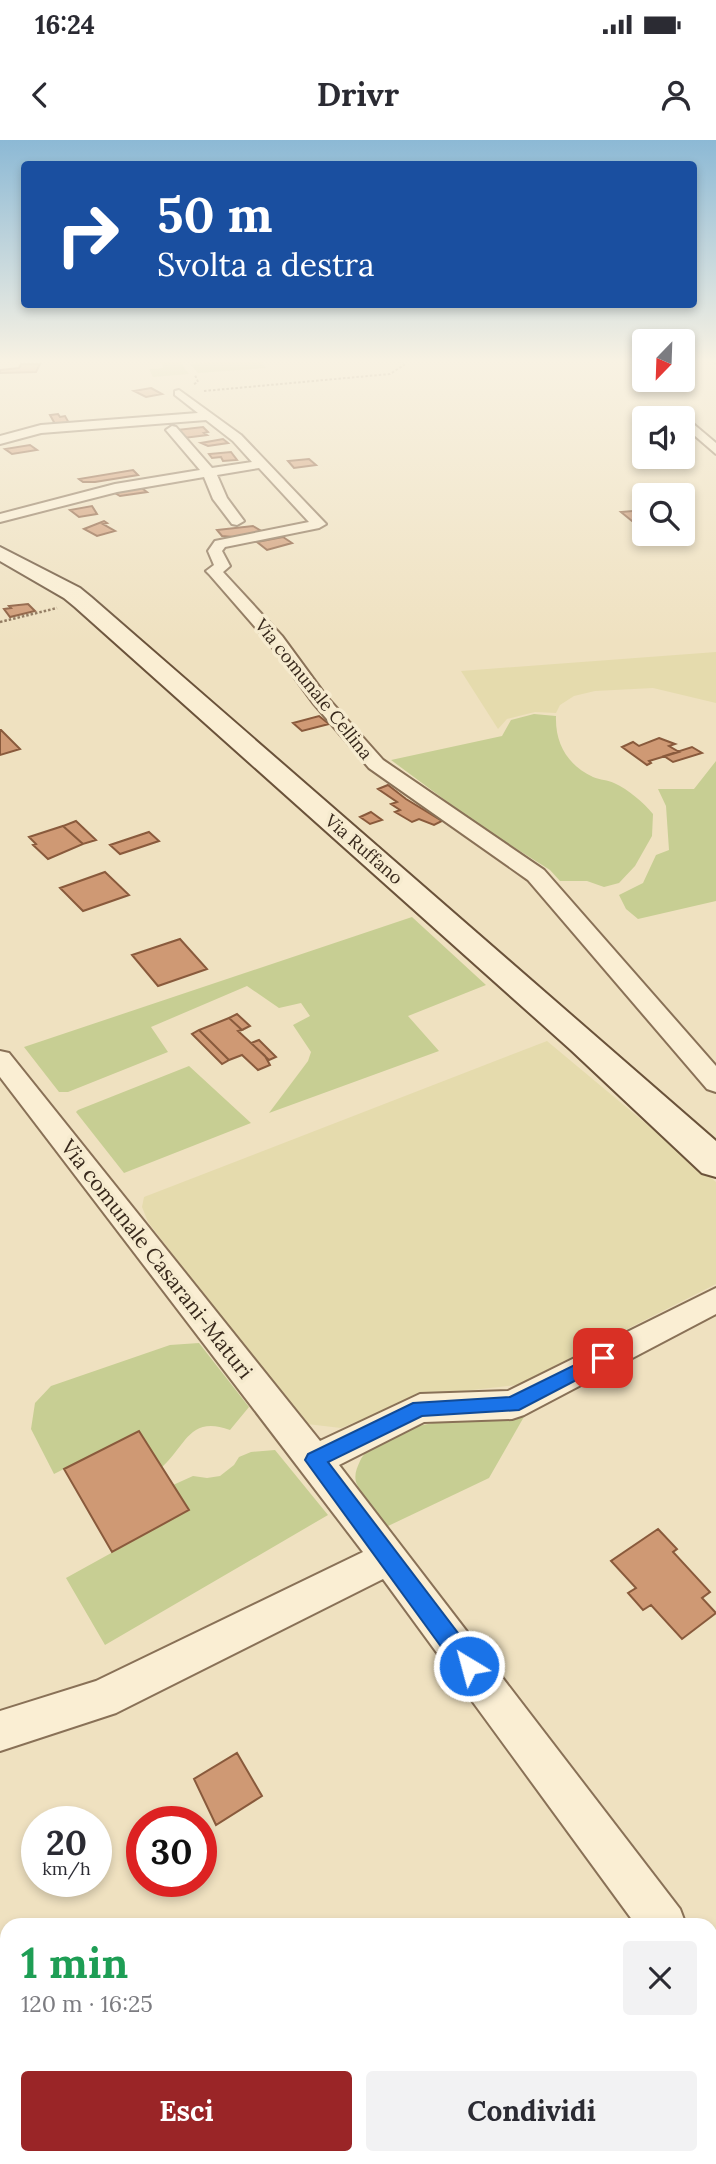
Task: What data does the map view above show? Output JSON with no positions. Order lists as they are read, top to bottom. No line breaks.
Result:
{"streets":{"street":["Via comunale Cellina","Via Ruffano","Via comunale Casarani-Maturi"]},"north":"bottom left","page":{"status":"16:24","header":"Drivr","turn":["50 m","Svolta a destra"],"speed":"20 km/h","limit":"30","heading":["1 min","120 m · 16:25"],"buttons":["Esci","Condividi"]}}
